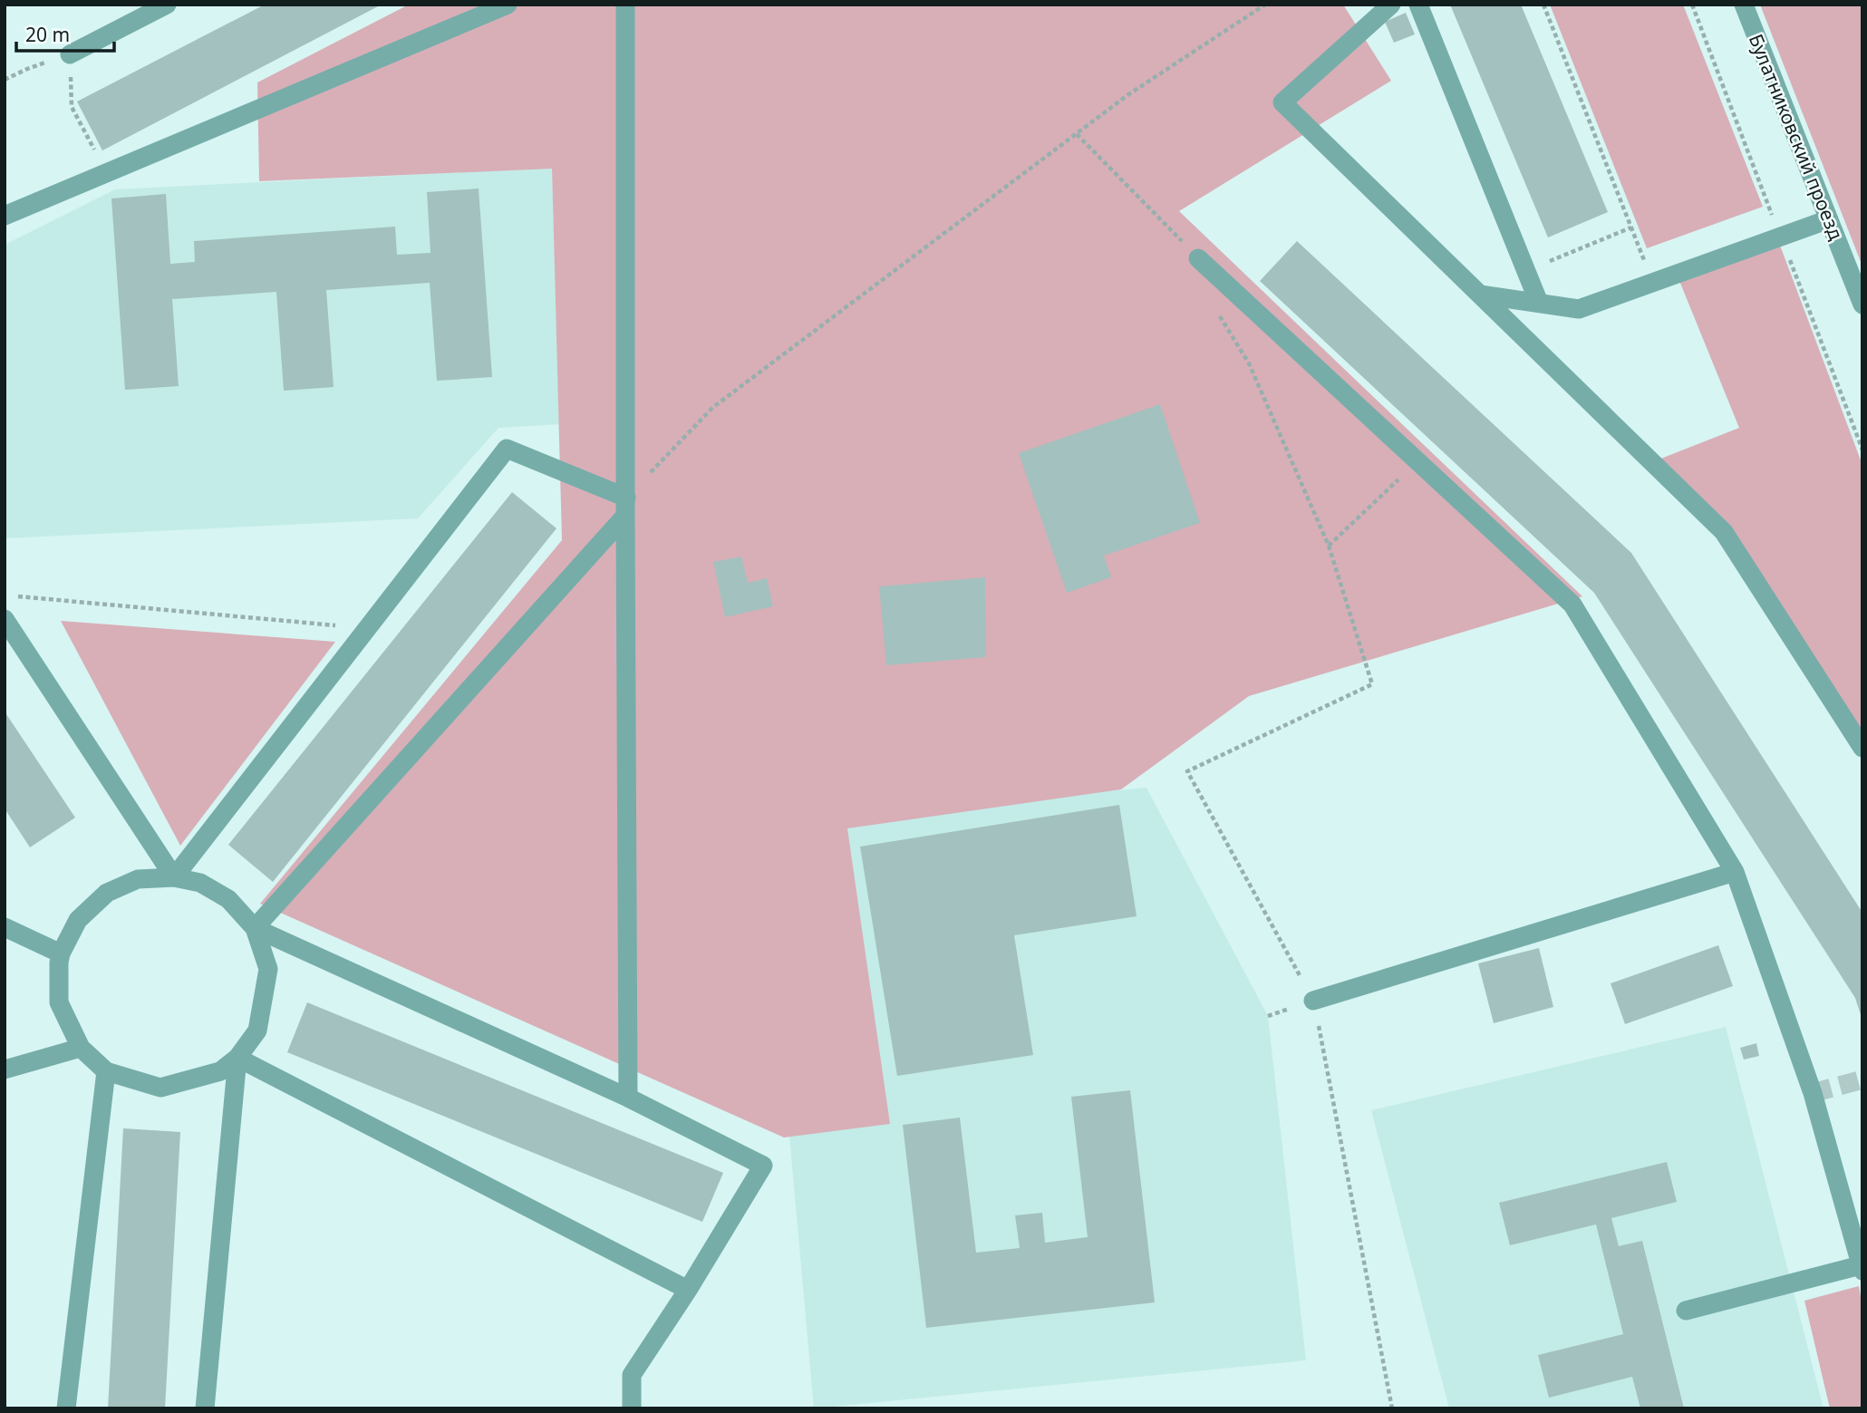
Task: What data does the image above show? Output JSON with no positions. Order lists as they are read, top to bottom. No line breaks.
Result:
{"streets":{"street":["Булатниковский проезд"]},"scale_bar":"20 m"}
